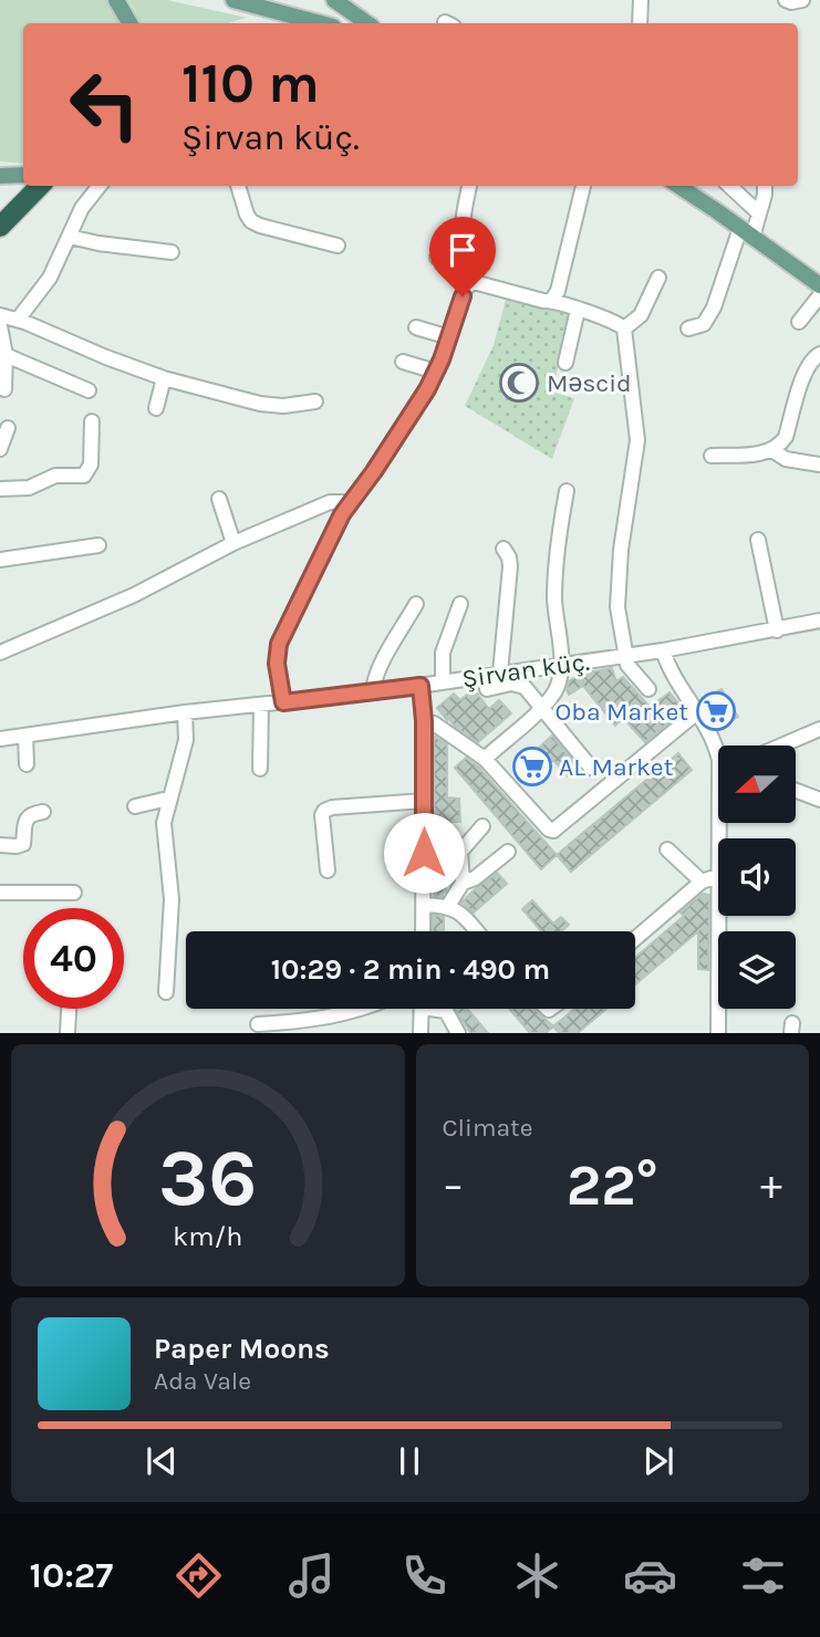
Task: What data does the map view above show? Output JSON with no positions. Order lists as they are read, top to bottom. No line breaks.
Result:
{"streets":{"street":["Şirvan küç."]},"places":{"mosque":["Məscid"],"supermarket":["Oba Market","AL Market"]},"north":"left","page":{"turn":["110 m","Şirvan küç."],"limit":"40","trip":"10:29 · 2 min · 490 m","tile":"Climate","heat":["−","22°","+"],"song":["Paper Moons","Ada Vale"],"tabs":"10:27","gauge":["36","km/h"]}}
